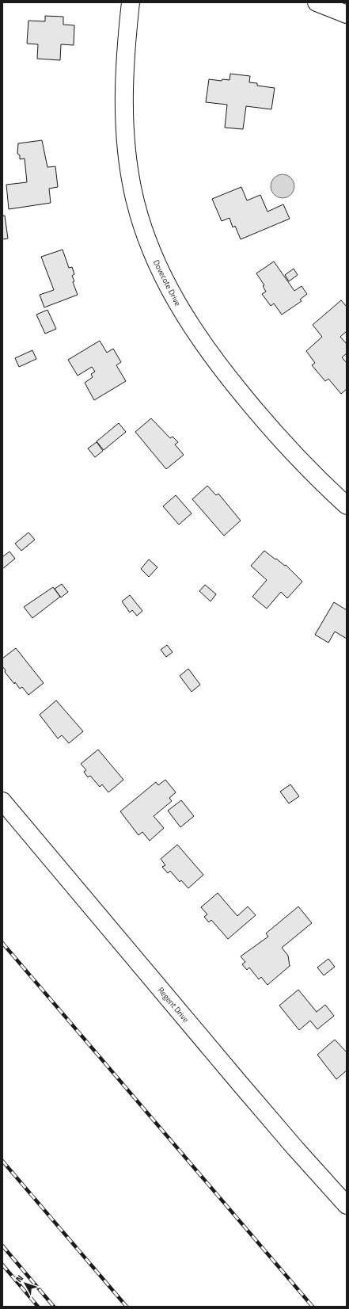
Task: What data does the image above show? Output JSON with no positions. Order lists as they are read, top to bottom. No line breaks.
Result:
{"streets":{"street":["Dovecote Drive","Regent Drive"]},"north":"top left"}
